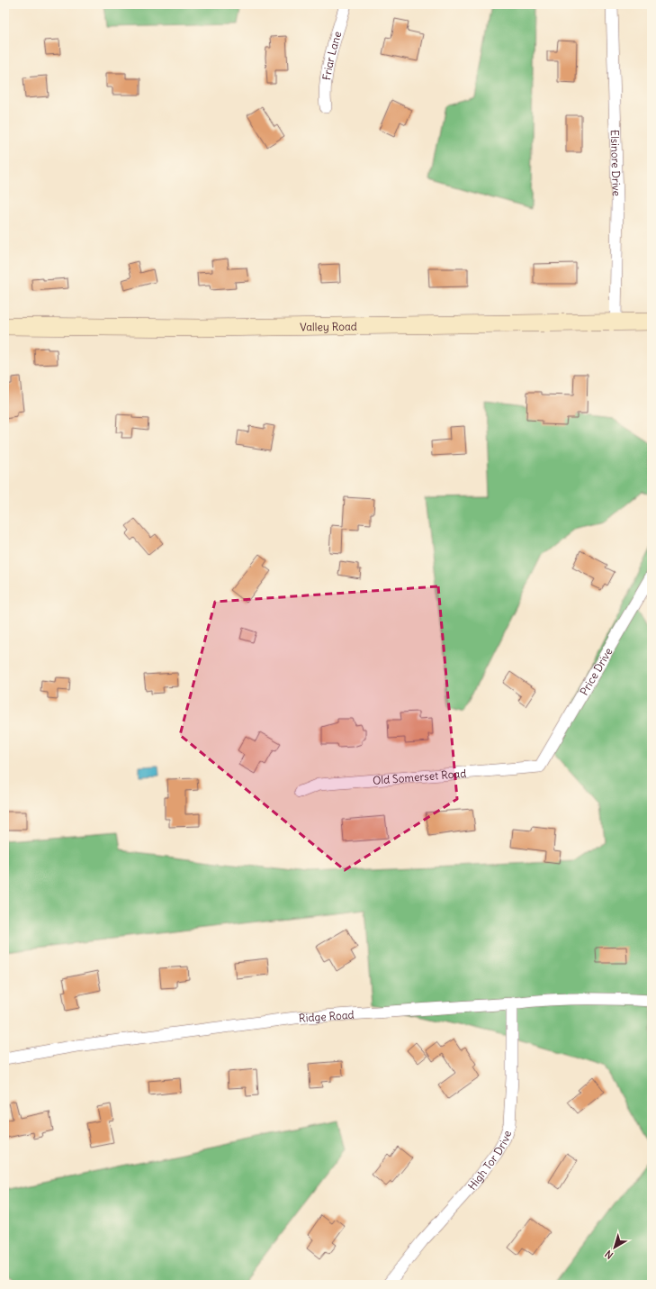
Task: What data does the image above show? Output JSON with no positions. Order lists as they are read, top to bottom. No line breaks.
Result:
{"streets":{"main road":["Valley Road"],"street":["Friar Lane","Elsinore Drive","Price Drive","Old Somerset Road","Ridge Road","High Tor Drive"]},"crossings":[["Elsinore Drive","Valley Road"],["Price Drive","Old Somerset Road"],["Ridge Road","High Tor Drive"]],"north":"bottom left"}
